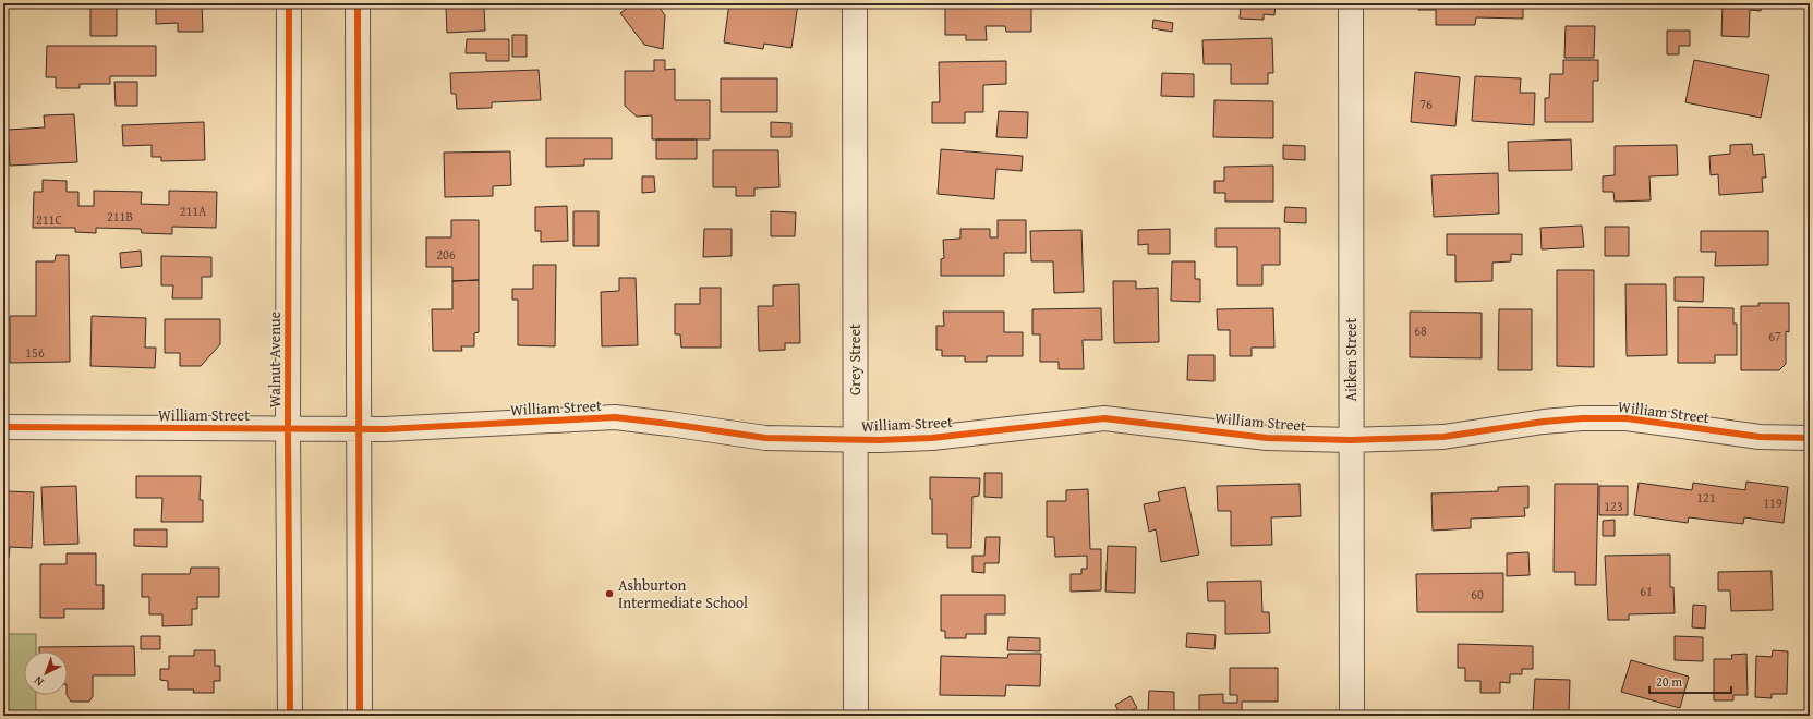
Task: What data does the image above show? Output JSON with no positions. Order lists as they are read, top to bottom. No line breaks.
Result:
{"streets":{"street":["Walnut Avenue","Grey Street","Aitken Street","William Street"]},"crossings":[["Walnut Avenue","William Street"],["Grey Street","William Street"],["Aitken Street","William Street"]],"places":["Ashburton Intermediate School"],"house_numbers":["76","211A","211B","211C","206","68","67","156","121","119","123","61","60"],"scale_bar":"20 m","north":"bottom left"}
